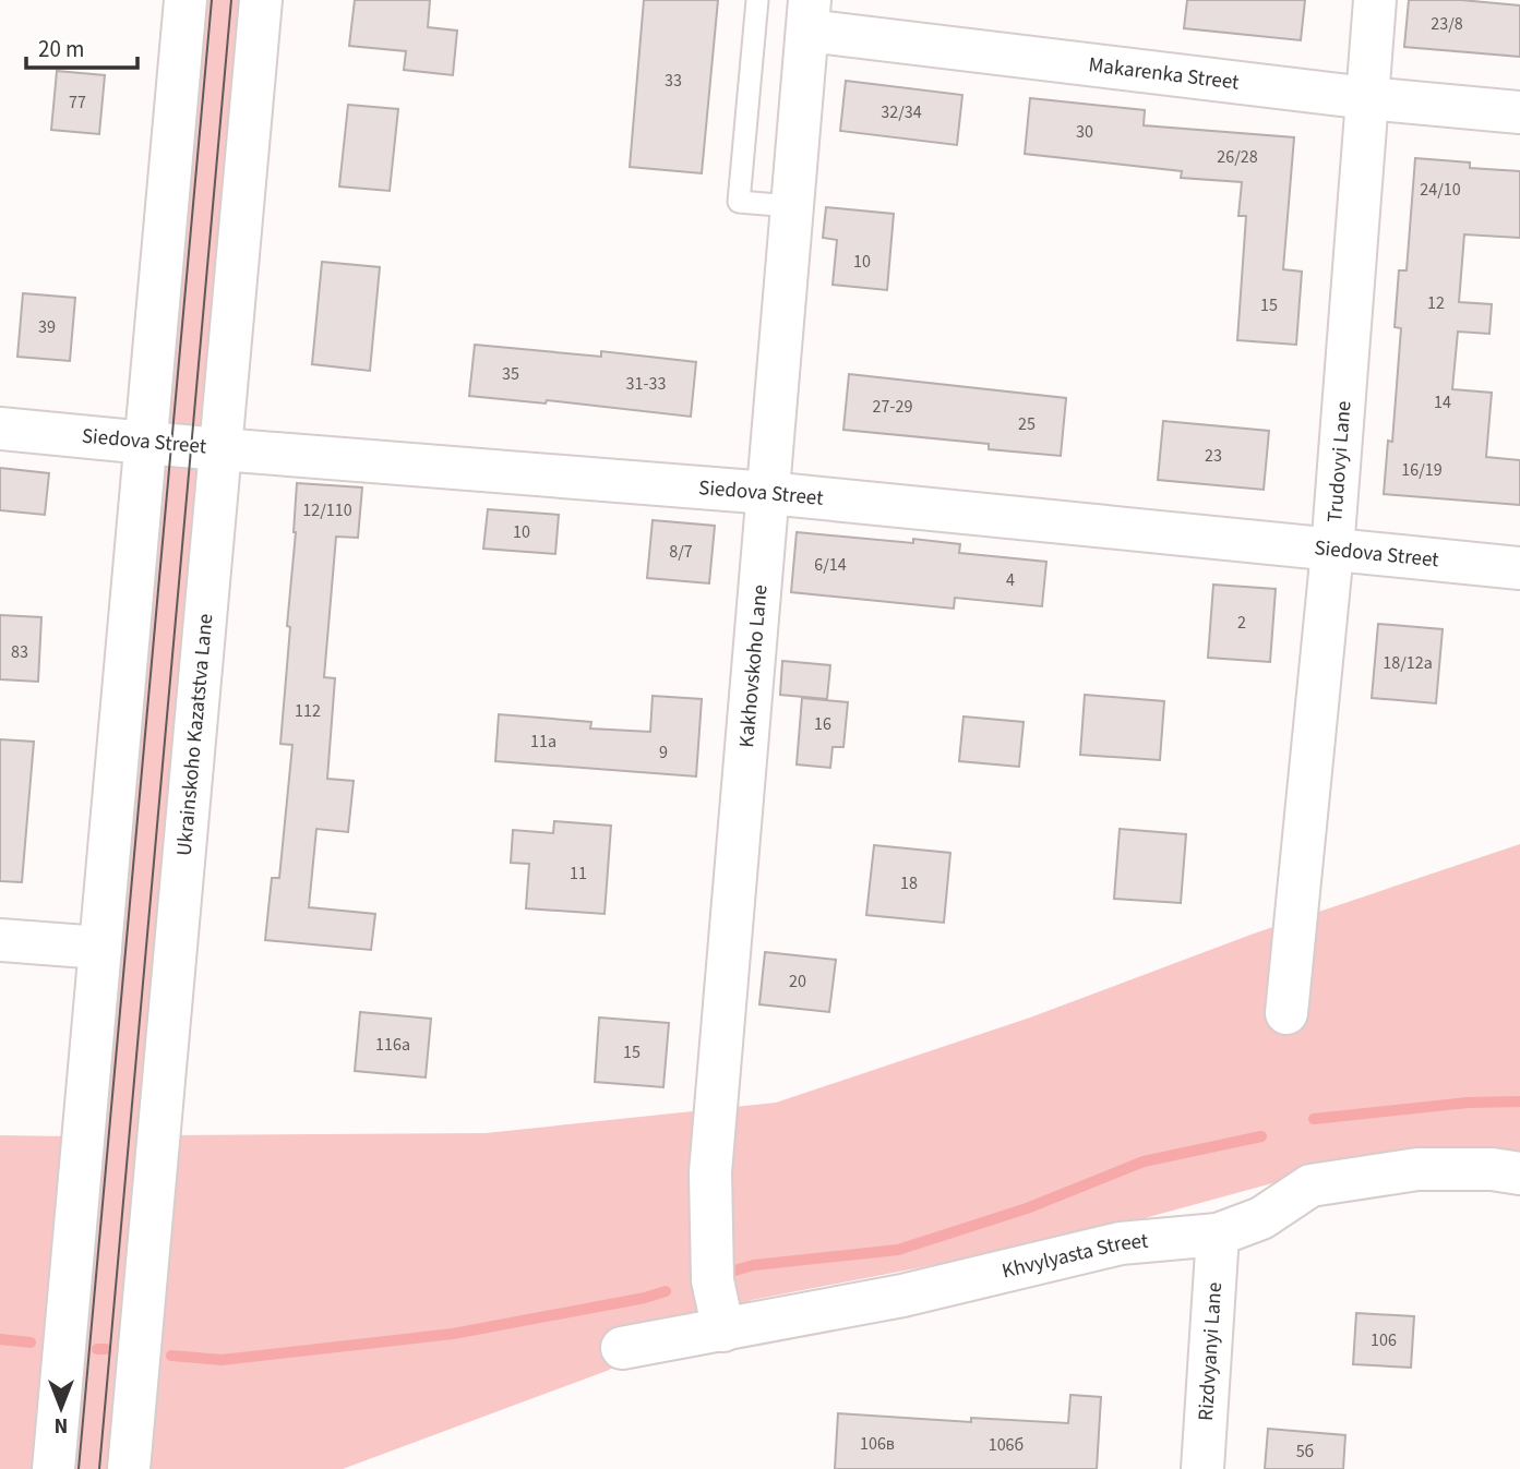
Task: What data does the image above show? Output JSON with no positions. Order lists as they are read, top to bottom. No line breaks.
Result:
{"streets":{"street":["Makarenka Street","Siedova Street","Trudovyi Lane","Kakhovskoho Lane","Ukrainskoho Kazatstva Lane","Khvylyasta Street","Rizdvyanyi Lane"]},"crossings":[["Makarenka Street","Trudovyi Lane"],["Makarenka Street","Kakhovskoho Lane"],["Siedova Street","Trudovyi Lane"],["Siedova Street","Kakhovskoho Lane"],["Siedova Street","Ukrainskoho Kazatstva Lane"],["Kakhovskoho Lane","Khvylyasta Street"],["Khvylyasta Street","Rizdvyanyi Lane"]],"house_numbers":["23/8","33","77","32/34","30","26/28","24/10","10","12","15","39","35","31-33","14","27-29","25","23","16/19","12/110","10","8/7","6/14","4","2","83","18/12а","112","16","11а","9","11","18","20","116а","15","106","106в","106б","5б"],"scale_bar":"20 m","north":"bottom"}
